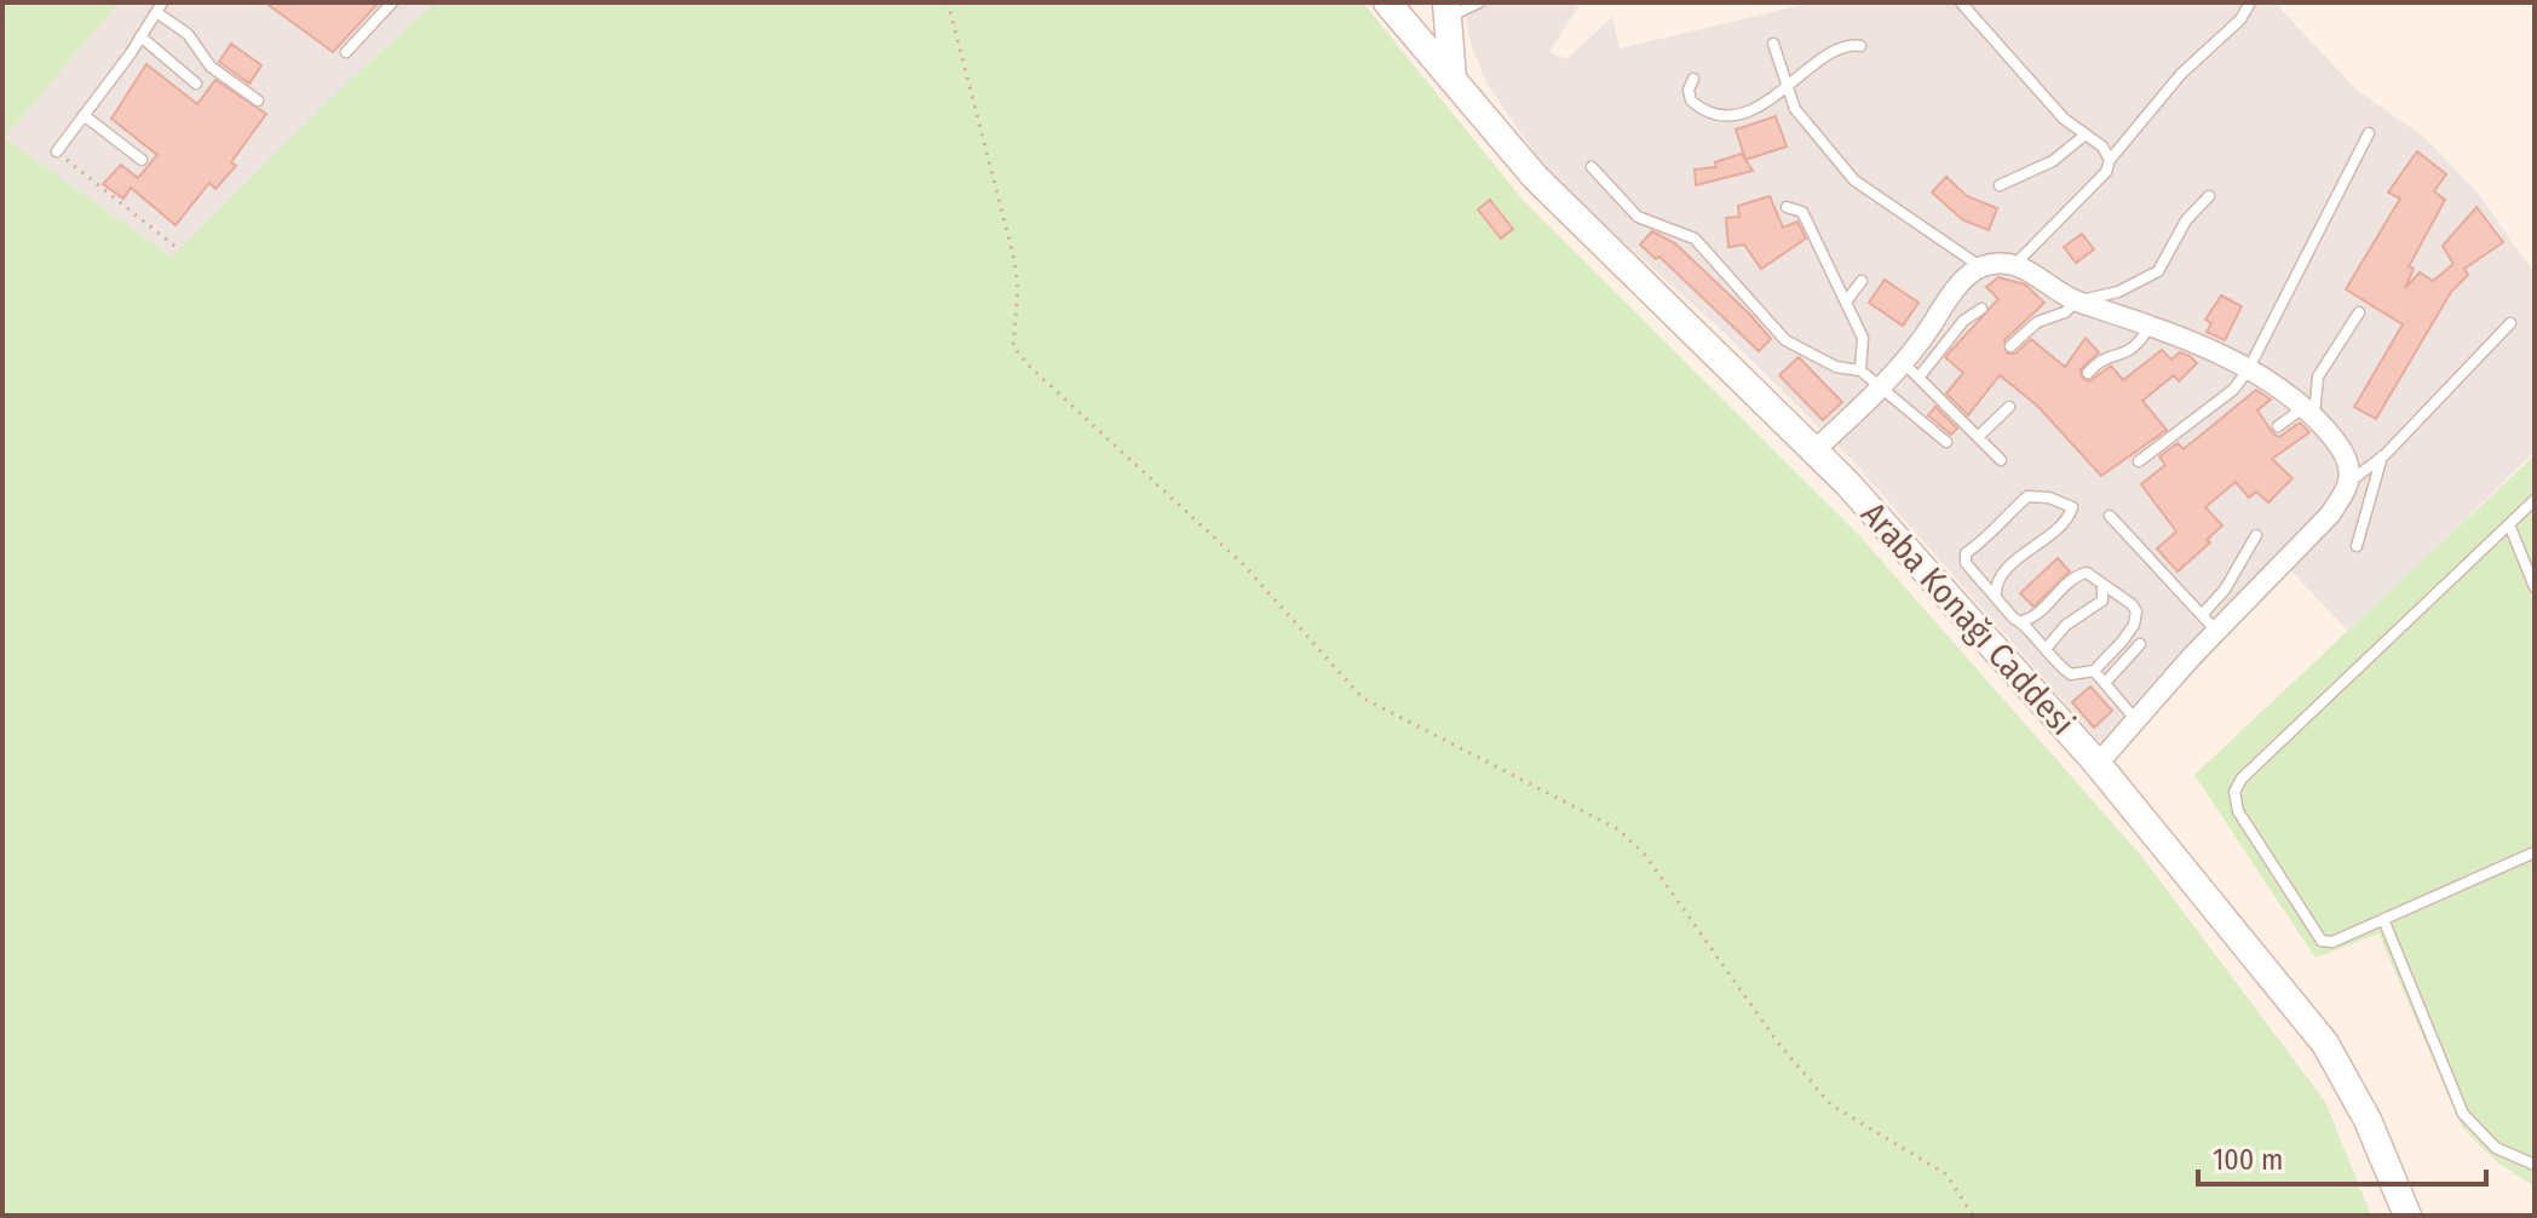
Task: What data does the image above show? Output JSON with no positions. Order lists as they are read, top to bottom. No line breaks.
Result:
{"streets":{"main road":["Araba Konağı Caddesi"]},"scale_bar":"100 m"}
